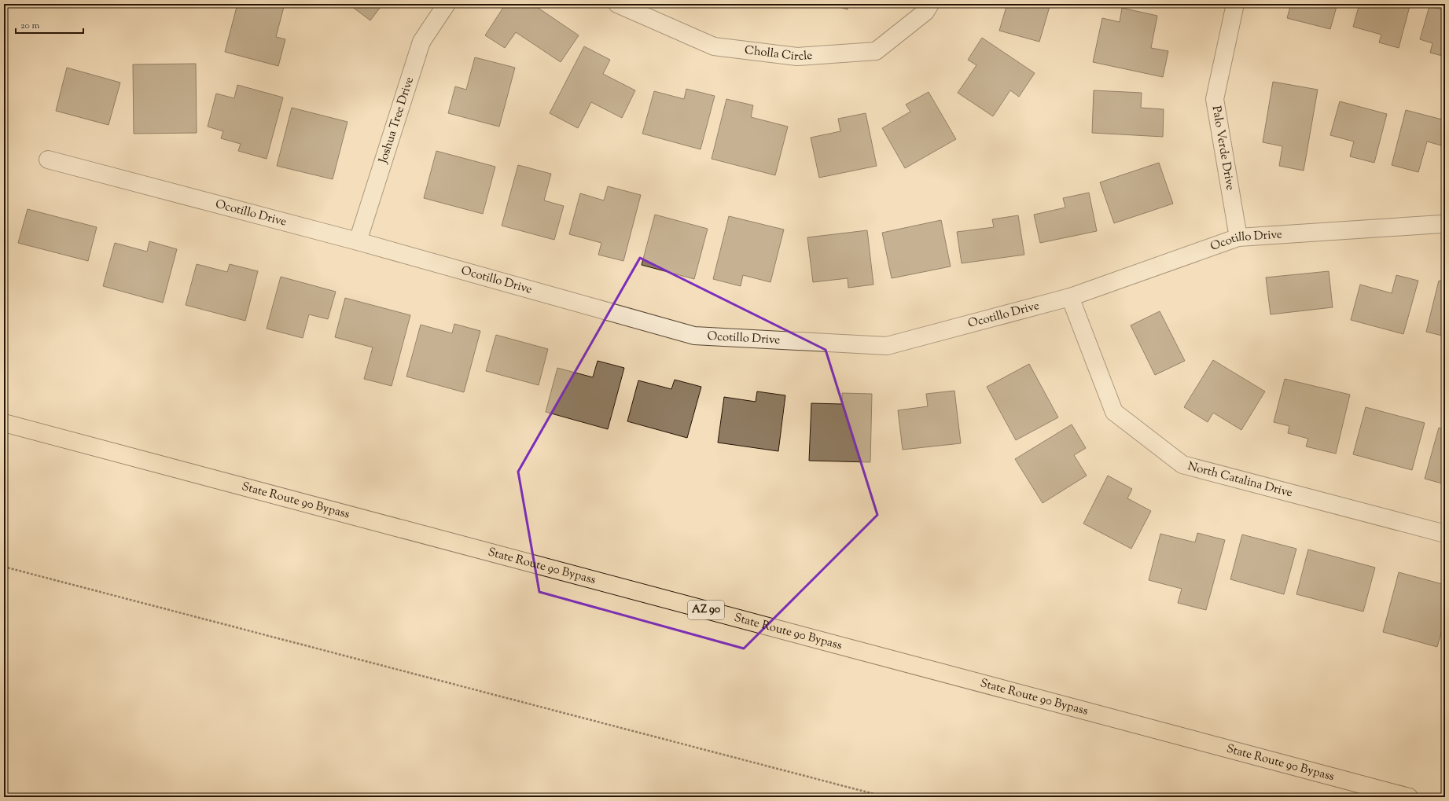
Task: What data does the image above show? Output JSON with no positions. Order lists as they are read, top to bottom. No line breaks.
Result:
{"streets":{"highway":["State Route 90 Bypass","AZ 90"],"street":["Cholla Circle","Joshua Tree Drive","Palo Verde Drive","Ocotillo Drive","North Catalina Drive"]},"crossings":[["Joshua Tree Drive","Ocotillo Drive"],["Palo Verde Drive","Ocotillo Drive"],["Ocotillo Drive","North Catalina Drive"]],"scale_bar":"20 m"}
